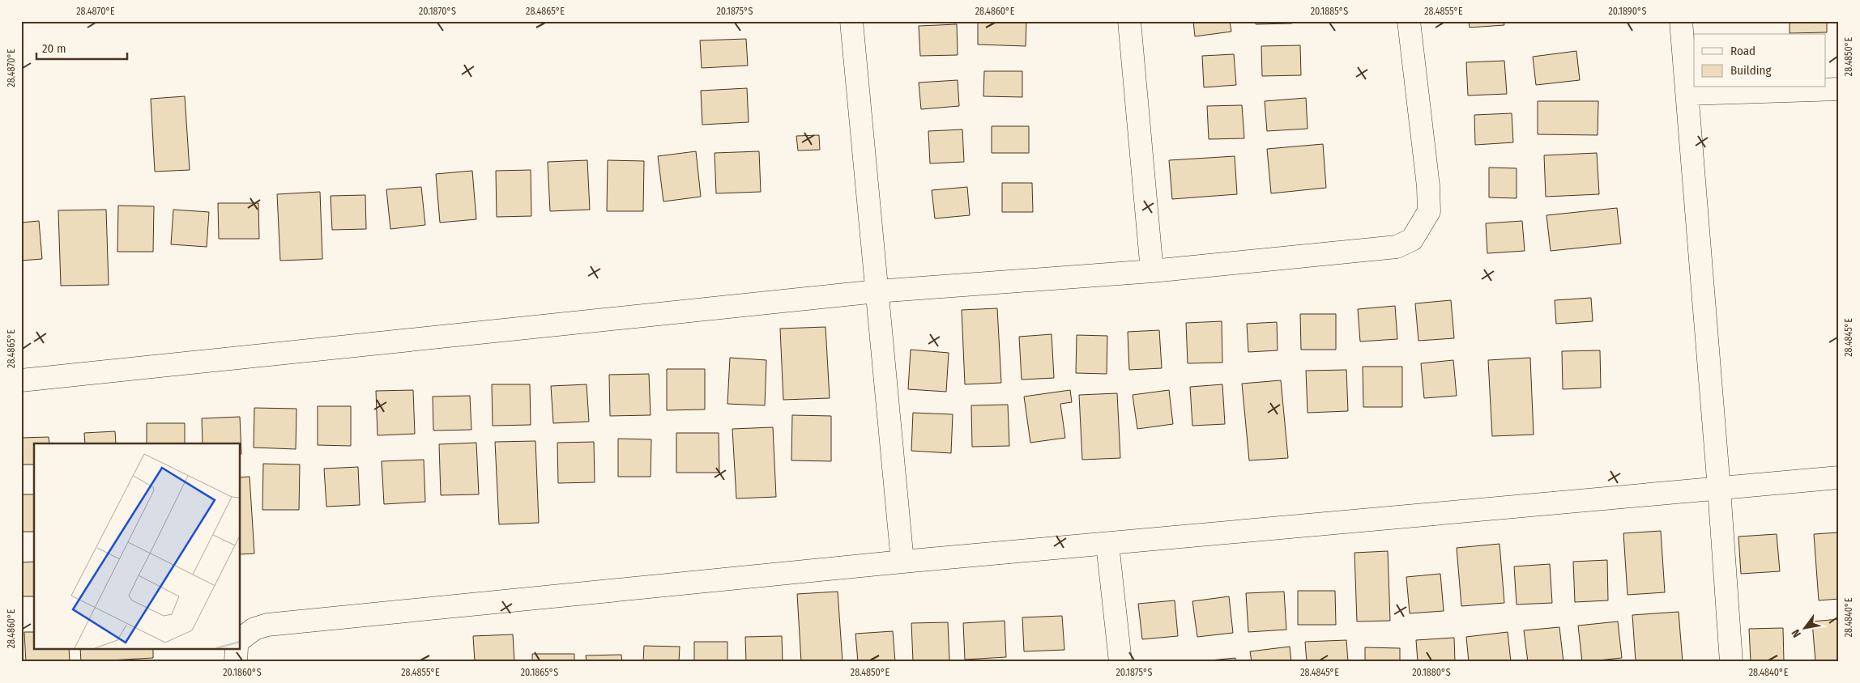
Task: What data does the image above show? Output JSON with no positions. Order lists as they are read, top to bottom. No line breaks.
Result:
{"legend":["Road","Building"],"scale_bar":"20 m","north":"bottom left","coordinates":["28.4870°E","20.1870°S","28.4865°E","20.1875°S","28.4860°E","20.1885°S","28.4855°E","20.1890°S","28.4850°E","28.4845°E","28.4840°E","20.1860°S","20.1865°S","20.1880°S"]}
